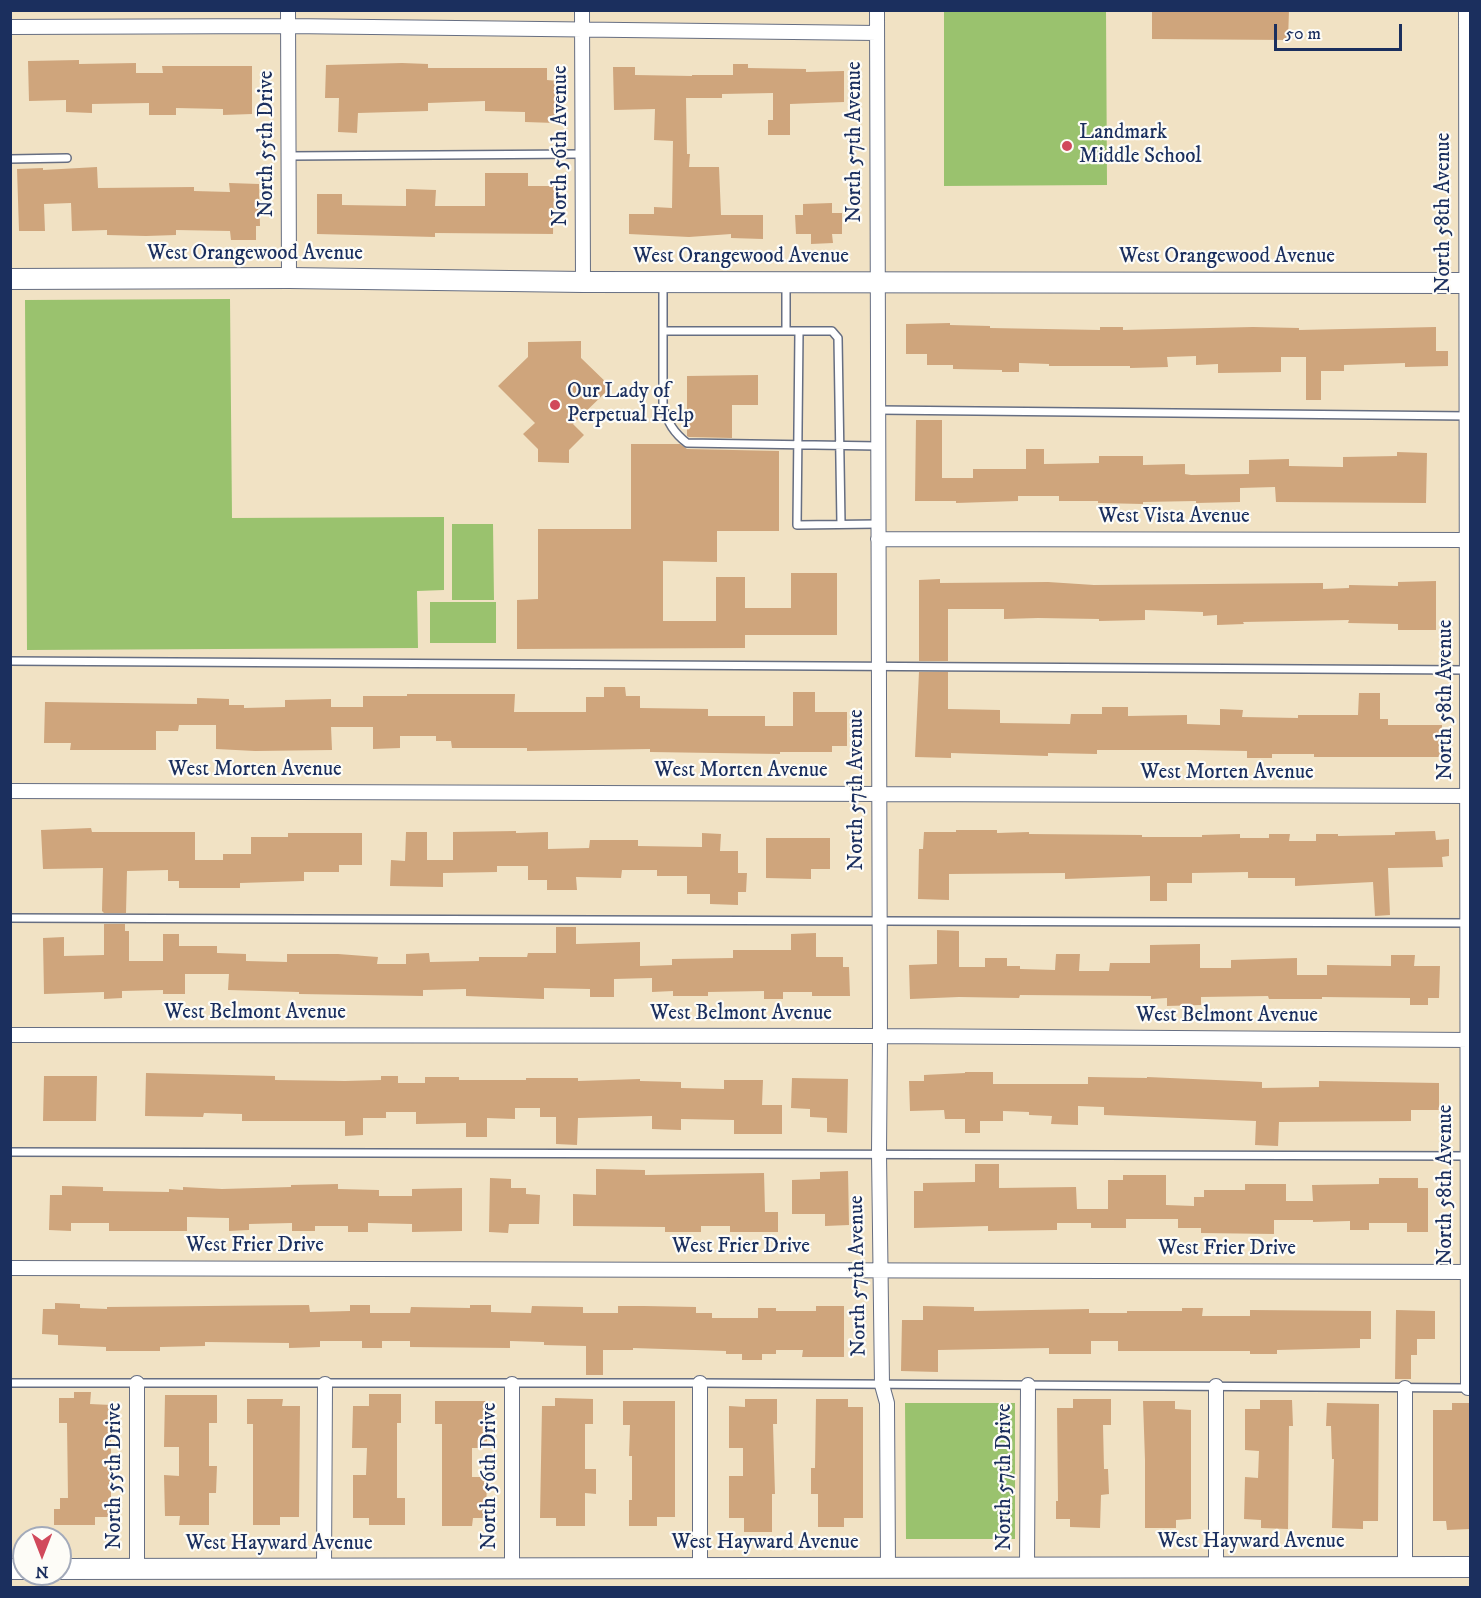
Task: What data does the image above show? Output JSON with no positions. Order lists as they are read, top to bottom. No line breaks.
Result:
{"streets":{"street":["North 57th Avenue","North 55th Drive","North 56th Avenue","North 58th Avenue","West Orangewood Avenue","West Vista Avenue","West Morten Avenue","West Belmont Avenue","West Frier Drive","North 56th Drive","North 57th Drive","West Hayward Avenue"]},"crossings":[["North 57th Avenue","West Orangewood Avenue"],["North 57th Avenue","West Vista Avenue"],["North 57th Avenue","West Morten Avenue"],["North 57th Avenue","West Belmont Avenue"],["North 57th Avenue","West Frier Drive"],["North 57th Avenue","West Hayward Avenue"],["North 55th Drive","West Orangewood Avenue"],["North 55th Drive","West Hayward Avenue"],["North 56th Avenue","West Orangewood Avenue"],["North 58th Avenue","West Orangewood Avenue"],["North 58th Avenue","West Vista Avenue"],["North 58th Avenue","West Morten Avenue"],["North 58th Avenue","West Belmont Avenue"],["North 58th Avenue","West Frier Drive"],["North 56th Drive","West Hayward Avenue"],["North 57th Drive","West Hayward Avenue"]],"places":["Landmark Middle School","Our Lady of Perpetual Help"],"scale_bar":"50 m","north":"bottom"}
